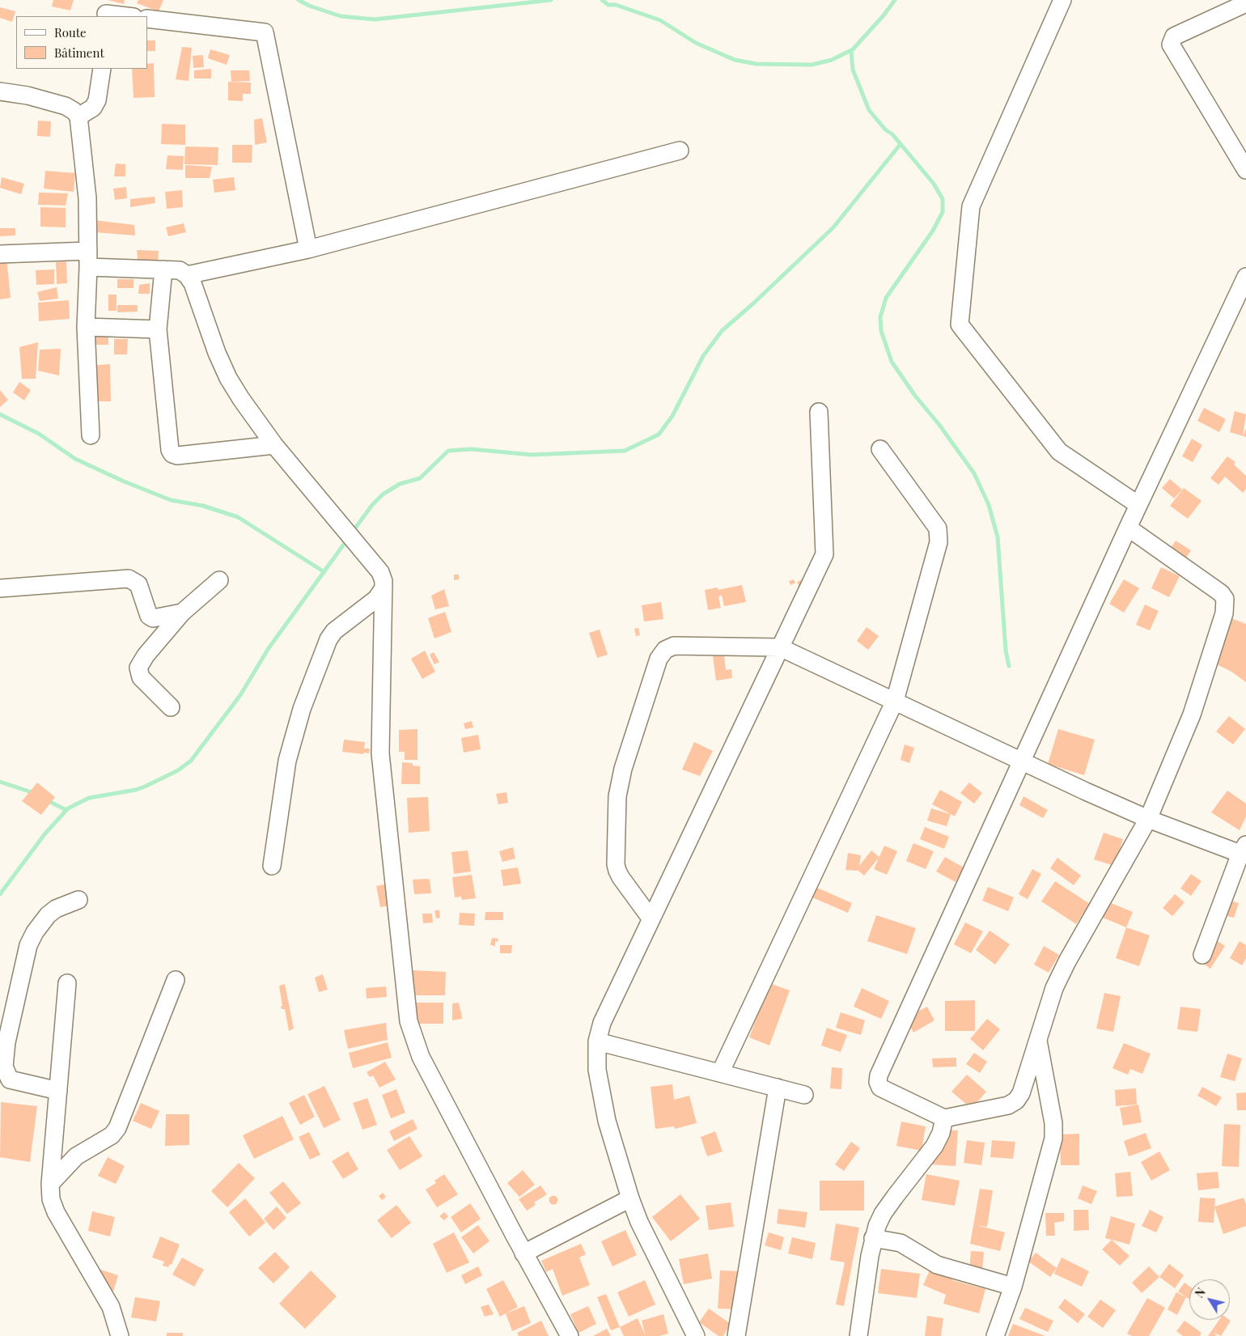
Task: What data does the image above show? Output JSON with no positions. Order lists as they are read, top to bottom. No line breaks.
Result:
{"legend":["Route","Bâtiment"],"north":"top left"}
